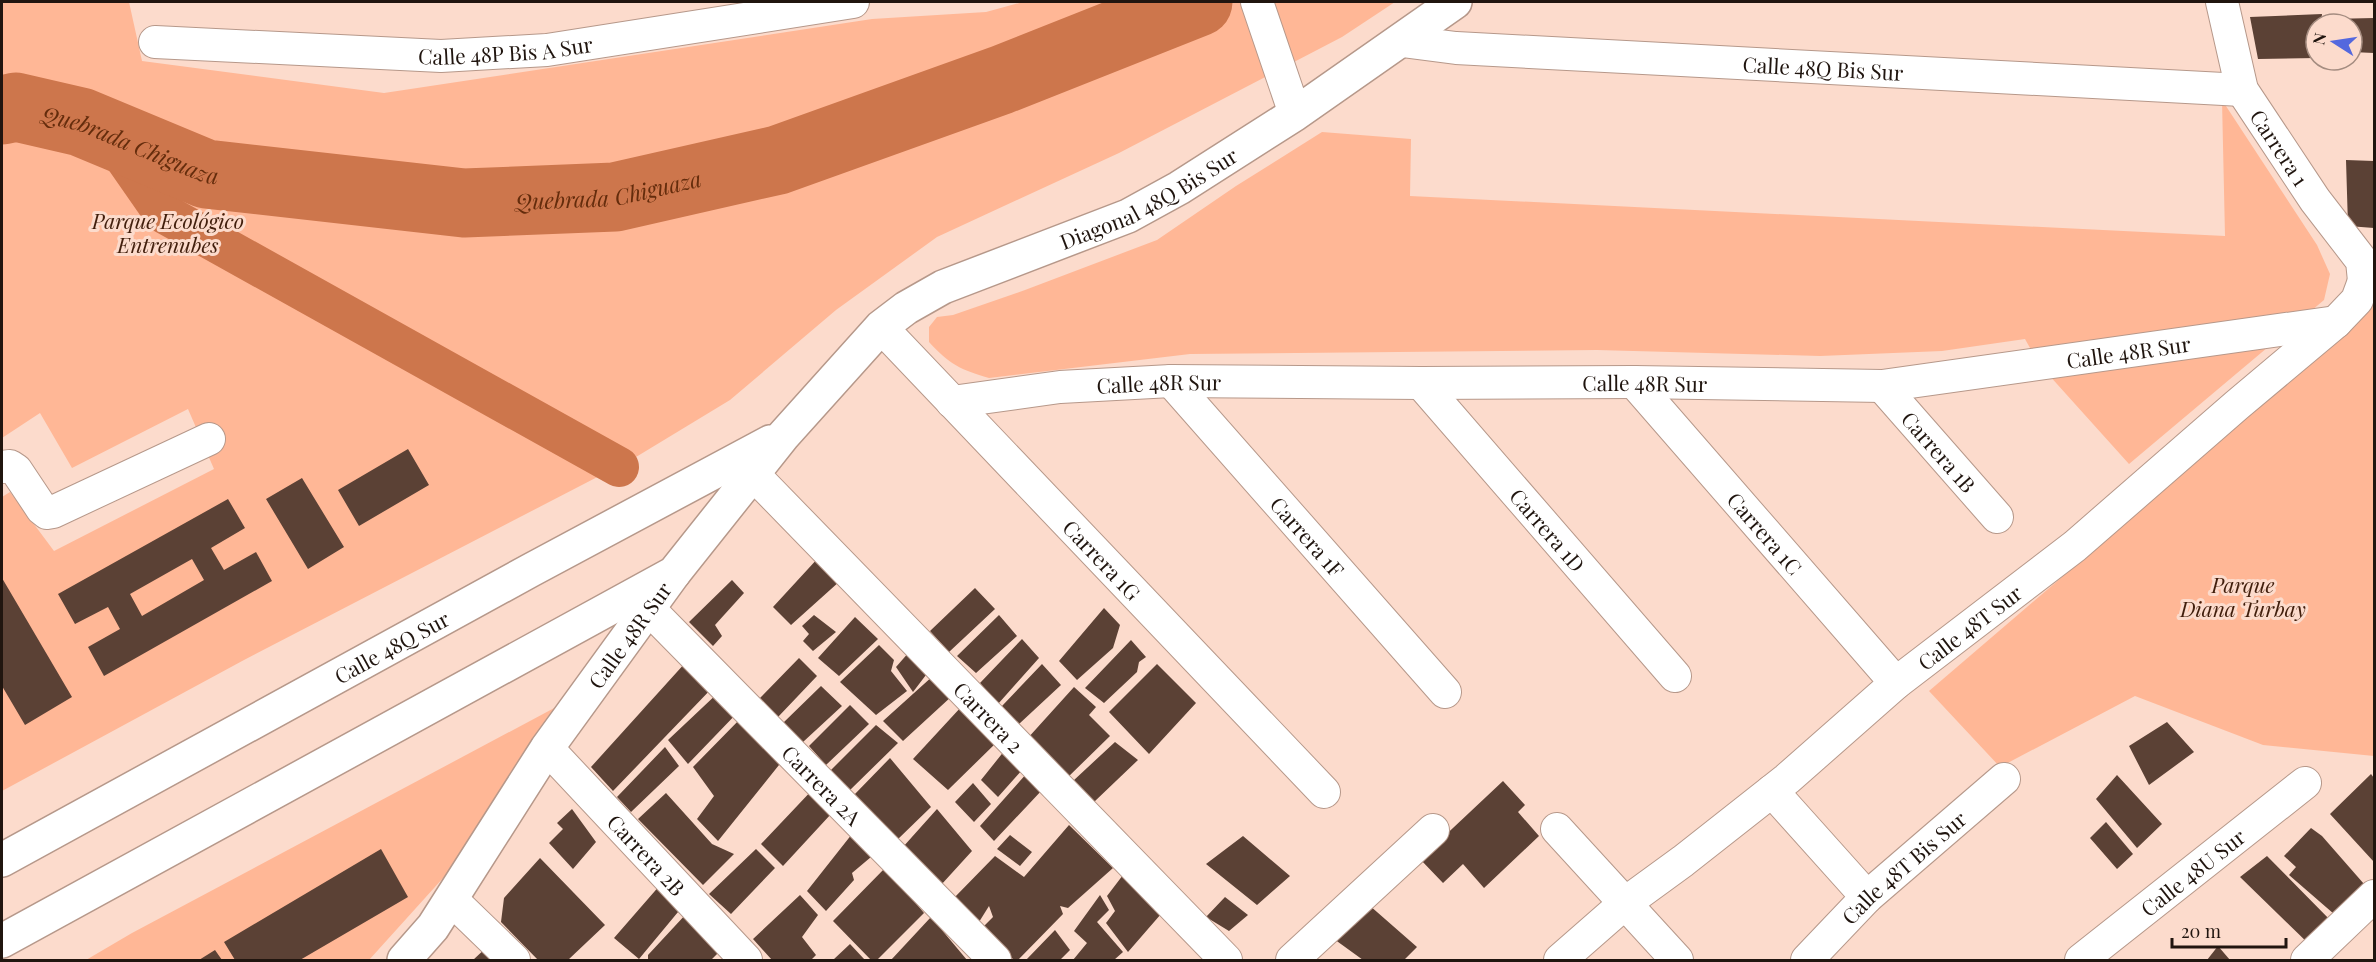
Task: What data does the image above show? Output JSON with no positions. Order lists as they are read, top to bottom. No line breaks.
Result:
{"streets":{"main road":["Diagonal 48Q Bis Sur","Calle 48R Sur","Calle 48Q Sur"],"street":["Calle 48P Bis A Sur","Calle 48Q Bis Sur","Carrera 1","Carrera 1B","Carrera 1D","Carrera 1C","Carrera 1F","Carrera 1G","Calle 48T Sur","Carrera 2","Carrera 2A","Carrera 2B","Calle 48T Bis Sur","Calle 48U Sur"]},"crossings":[["Calle 48Q Bis Sur","Carrera 1"],["Calle 48Q Bis Sur","Diagonal 48Q Bis Sur"],["Carrera 1","Calle 48T Sur"],["Diagonal 48Q Bis Sur","Calle 48R Sur"],["Diagonal 48Q Bis Sur","Carrera 1G"],["Calle 48R Sur","Carrera 1B"],["Calle 48R Sur","Carrera 1D"],["Calle 48R Sur","Carrera 1C"],["Calle 48R Sur","Carrera 1F"],["Calle 48R Sur","Carrera 1G"],["Calle 48R Sur","Calle 48T Sur"],["Calle 48R Sur","Calle 48Q Sur"],["Calle 48R Sur","Carrera 2"],["Calle 48R Sur","Carrera 2A"],["Calle 48R Sur","Carrera 2B"],["Carrera 1C","Calle 48T Sur"]],"water":["Quebrada Chiguaza"],"parks":["Parque Ecológico Entrenubes","Parque Diana Turbay"],"scale_bar":"20 m","north":"left"}
